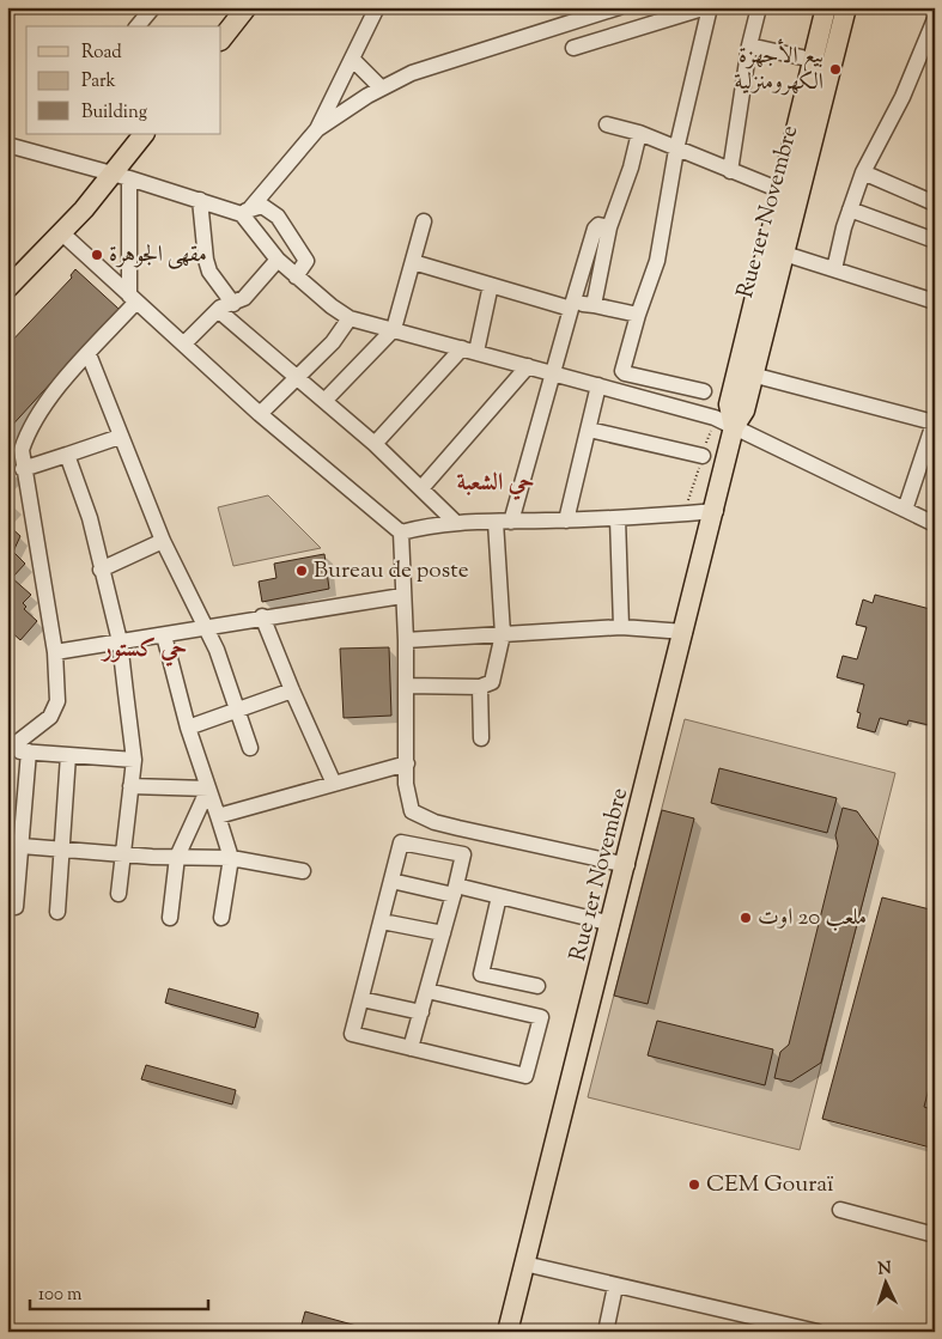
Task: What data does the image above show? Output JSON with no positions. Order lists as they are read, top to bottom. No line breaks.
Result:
{"streets":{"main road":["Rue 1er Novembre"]},"districts":["حي الشعبة","حي كستور"],"places":["بيع الأجهزة الكهرومنزلية","مقهى الجوهرة","Bureau de poste","ملعب 20 اوت","CEM Gouraï"],"legend":["Road","Park","Building"],"scale_bar":"100 m","north":"top"}
